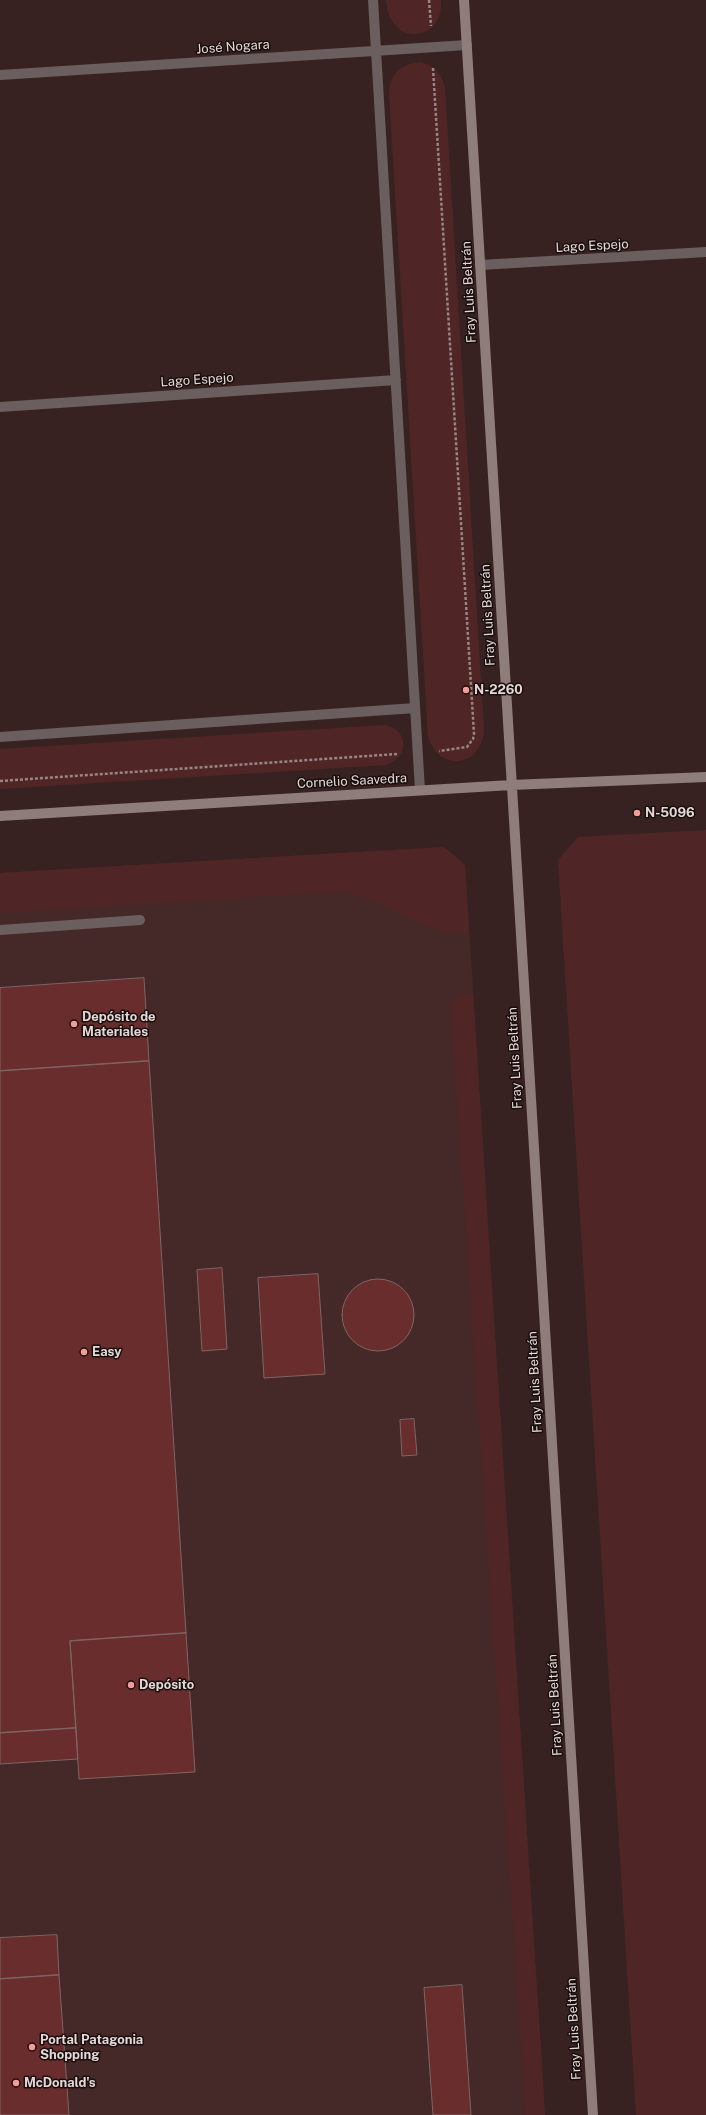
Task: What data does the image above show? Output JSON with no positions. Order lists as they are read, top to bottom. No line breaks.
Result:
{"streets":{"main road":["Fray Luis Beltrán","Cornelio Saavedra"],"street":["José Nogara","Lago Espejo"]},"crossings":[["José Nogara","Fray Luis Beltrán"],["Lago Espejo","Fray Luis Beltrán"],["Fray Luis Beltrán","Cornelio Saavedra"]],"places":["N-2260","N-5096","Depósito de Materiales","Easy","Depósito","Portal Patagonia Shopping","McDonald's"]}
